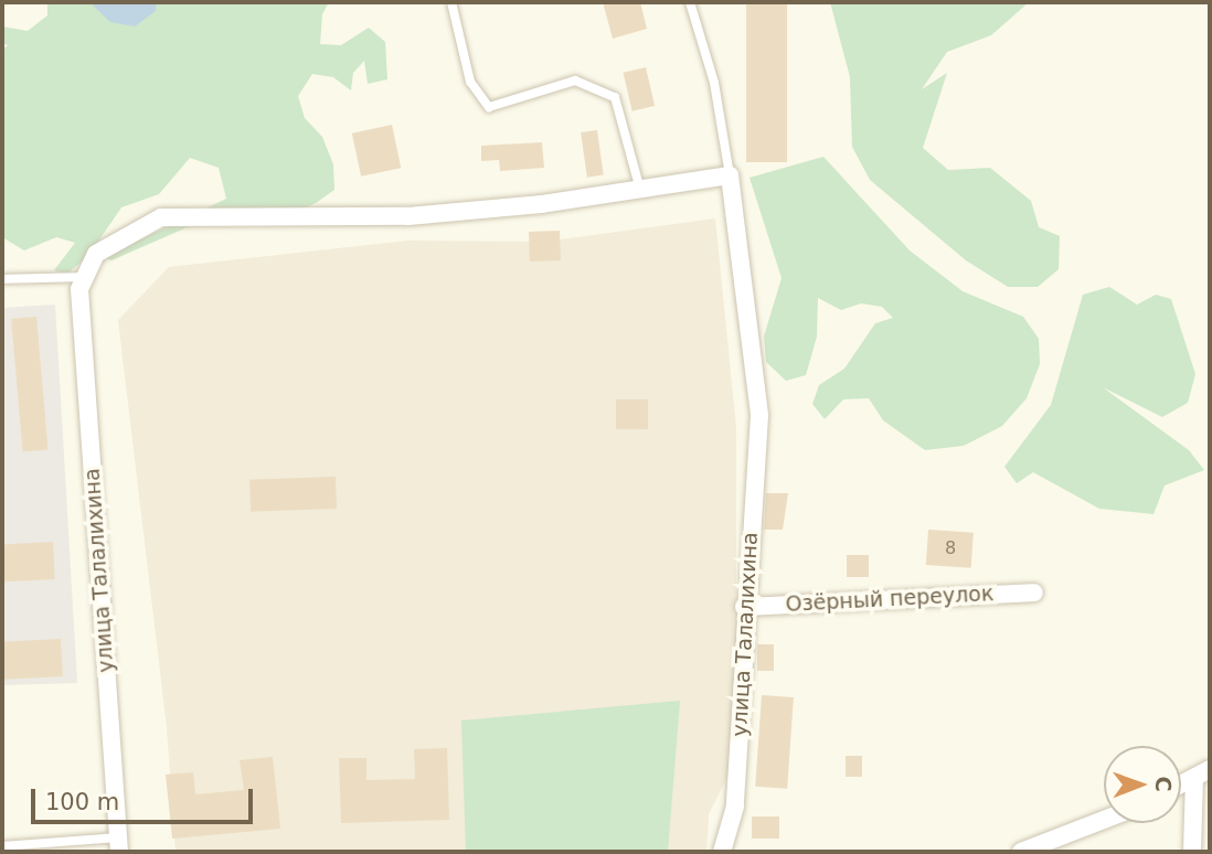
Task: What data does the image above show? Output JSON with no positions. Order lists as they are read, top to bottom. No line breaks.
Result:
{"streets":{"street":["улица Талалихина","Озёрный переулок"]},"crossings":[["улица Талалихина","Озёрный переулок"]],"house_numbers":["8"],"scale_bar":"100 m","north":"right"}
